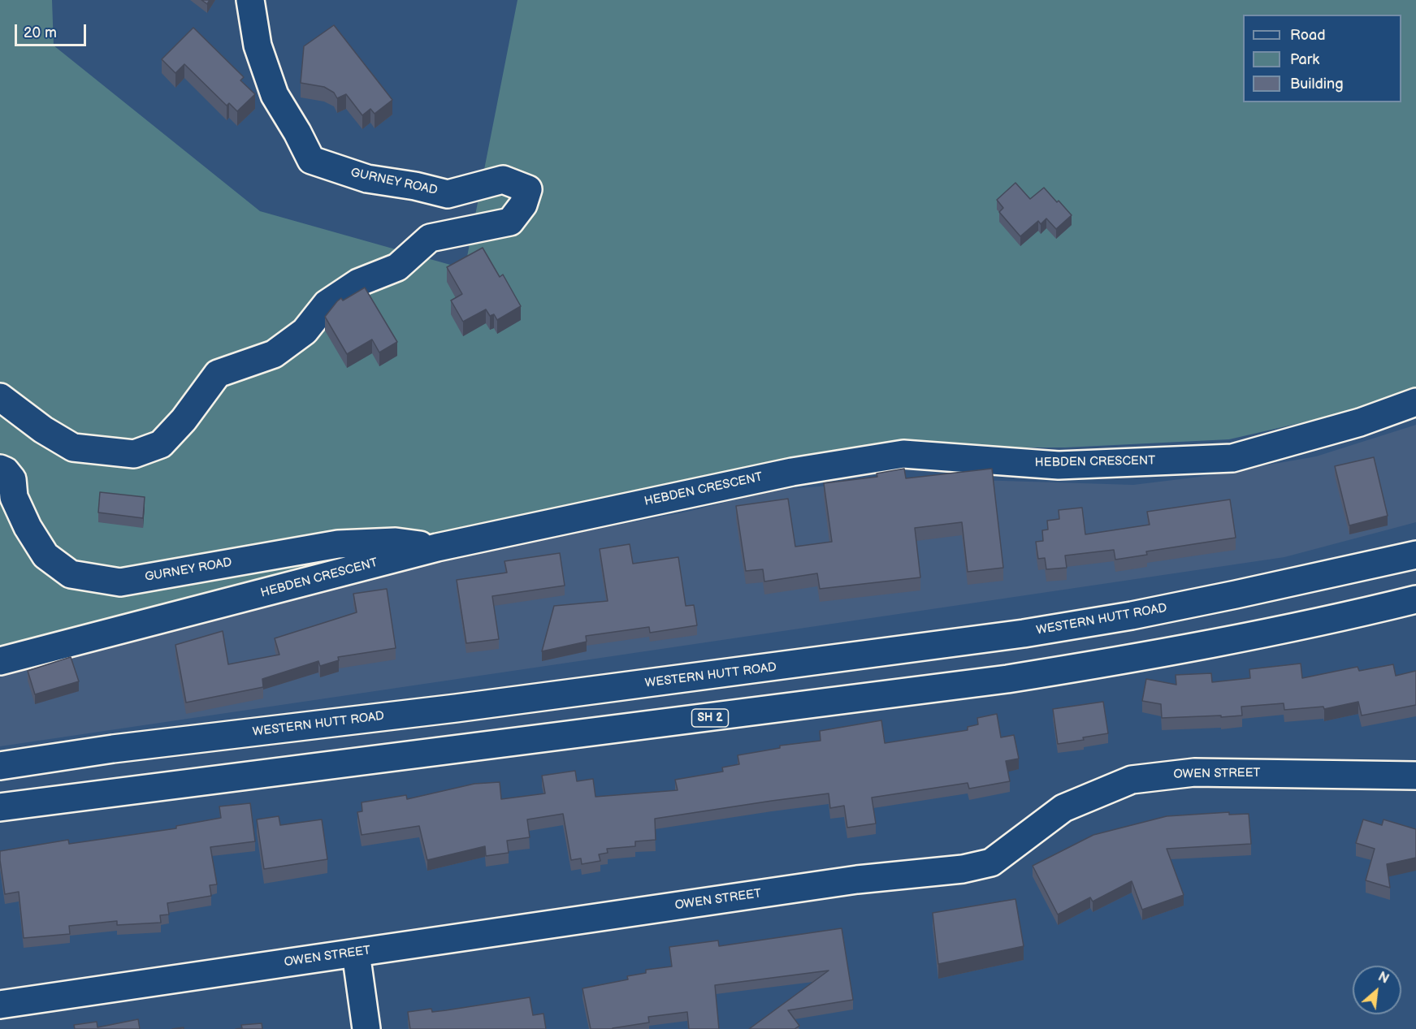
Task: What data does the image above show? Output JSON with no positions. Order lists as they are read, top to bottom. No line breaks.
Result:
{"streets":{"main road":["GURNEY ROAD","HEBDEN CRESCENT","WESTERN HUTT ROAD","SH 2","OWEN STREET"]},"crossings":[["GURNEY ROAD","HEBDEN CRESCENT"]],"legend":["Road","Park","Building"],"scale_bar":"20 m","north":"top right"}
